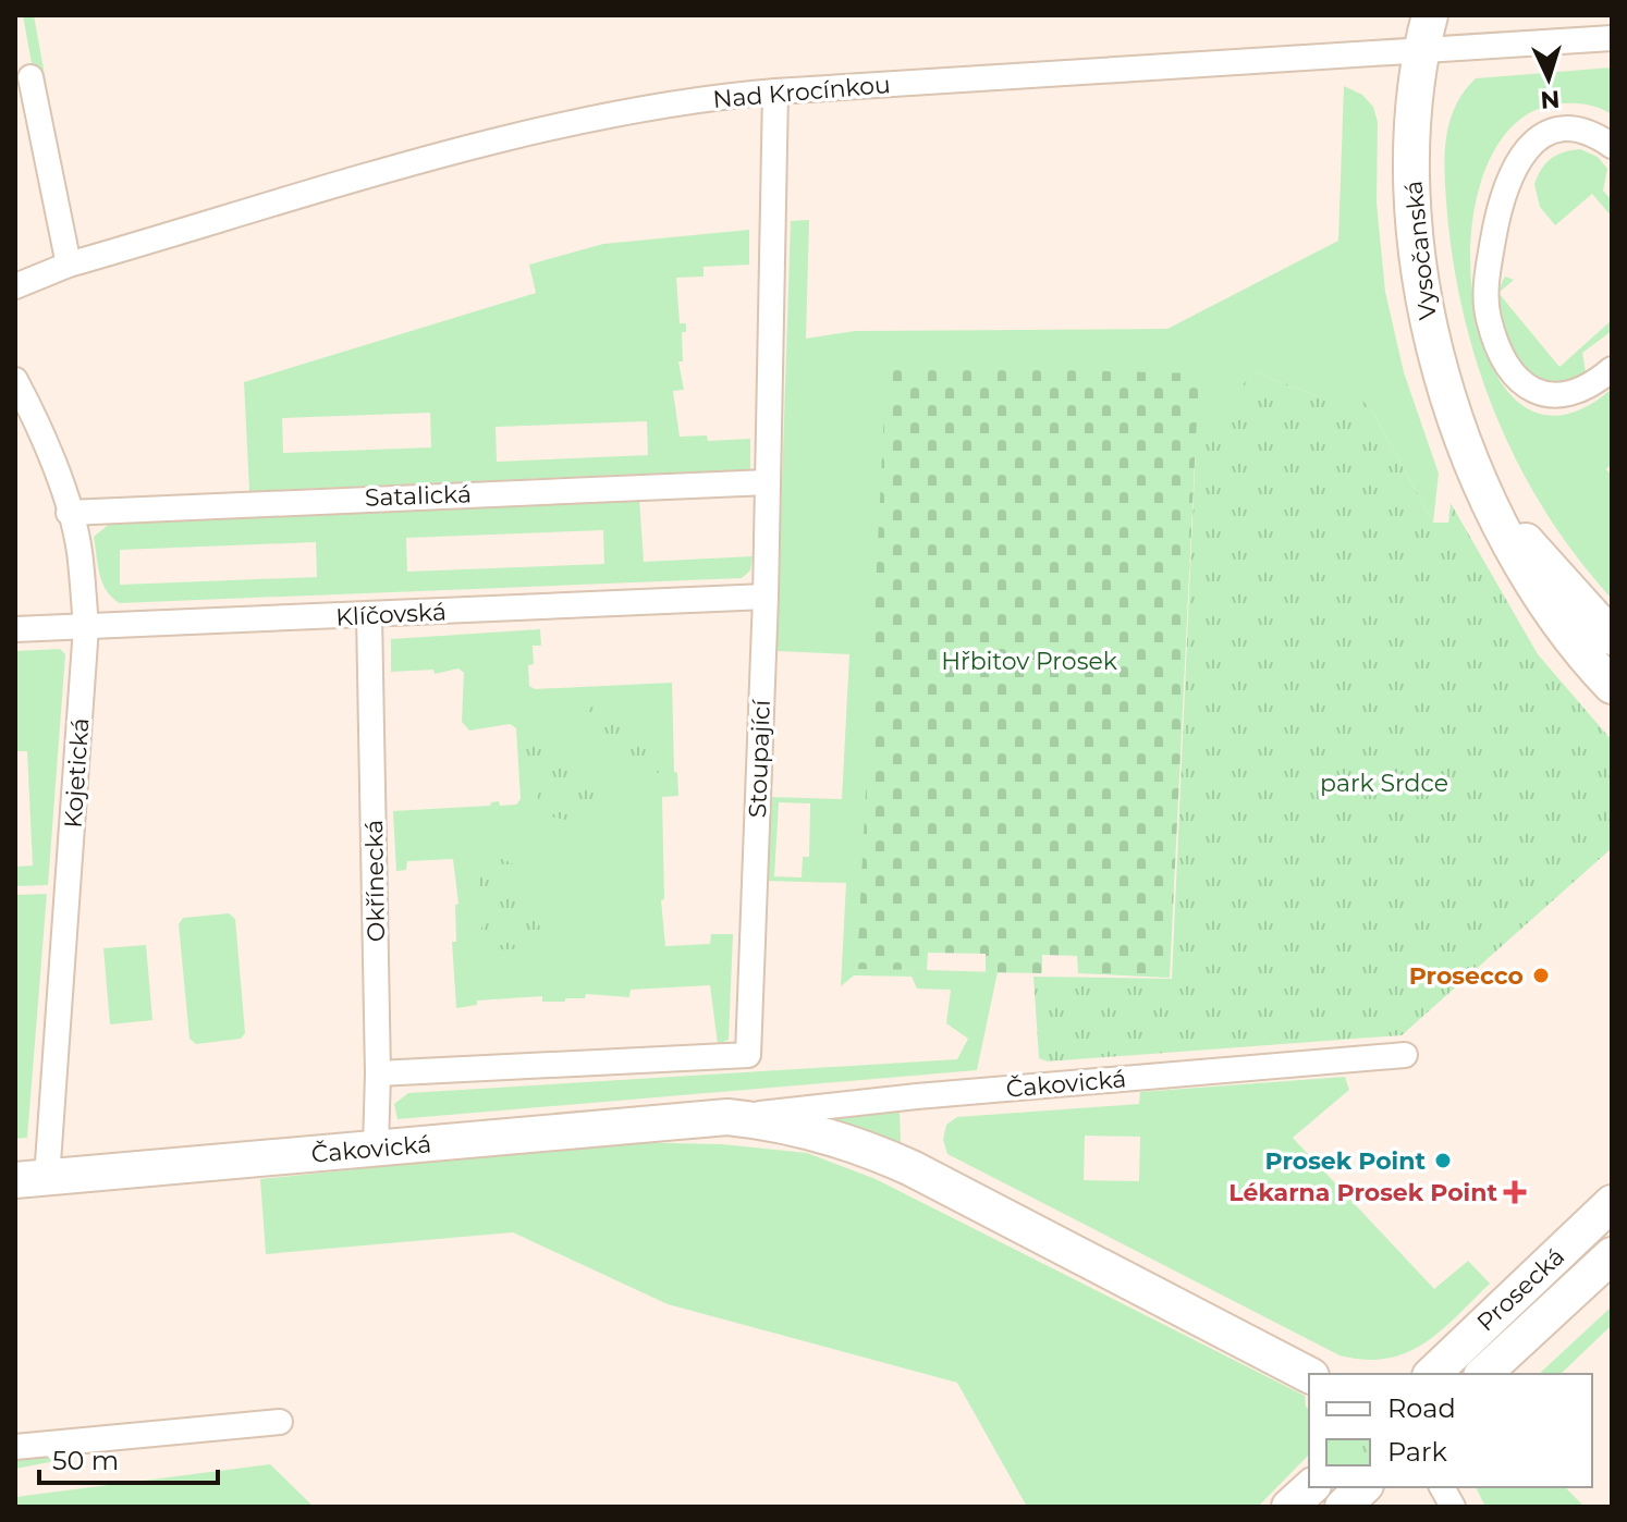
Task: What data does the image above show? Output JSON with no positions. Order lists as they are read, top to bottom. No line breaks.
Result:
{"streets":{"main road":["Vysočanská","Čakovická","Prosecká"],"street":["Nad Krocínkou","Satalická","Klíčovská","Stoupající","Kojetická","Okřínecká"]},"crossings":[["Nad Krocínkou","Vysočanská"],["Nad Krocínkou","Stoupající"],["Satalická","Stoupající"],["Satalická","Kojetická"],["Klíčovská","Stoupající"],["Klíčovská","Kojetická"],["Klíčovská","Okřínecká"],["Stoupající","Okřínecká"],["Kojetická","Čakovická"],["Okřínecká","Čakovická"]],"parks":["Hřbitov Prosek","park Srdce"],"places":{"other":["Prosecco","Prosek Point"],"health":["Lékarna Prosek Point"]},"legend":["Road","Park"],"scale_bar":"50 m","north":"bottom"}
